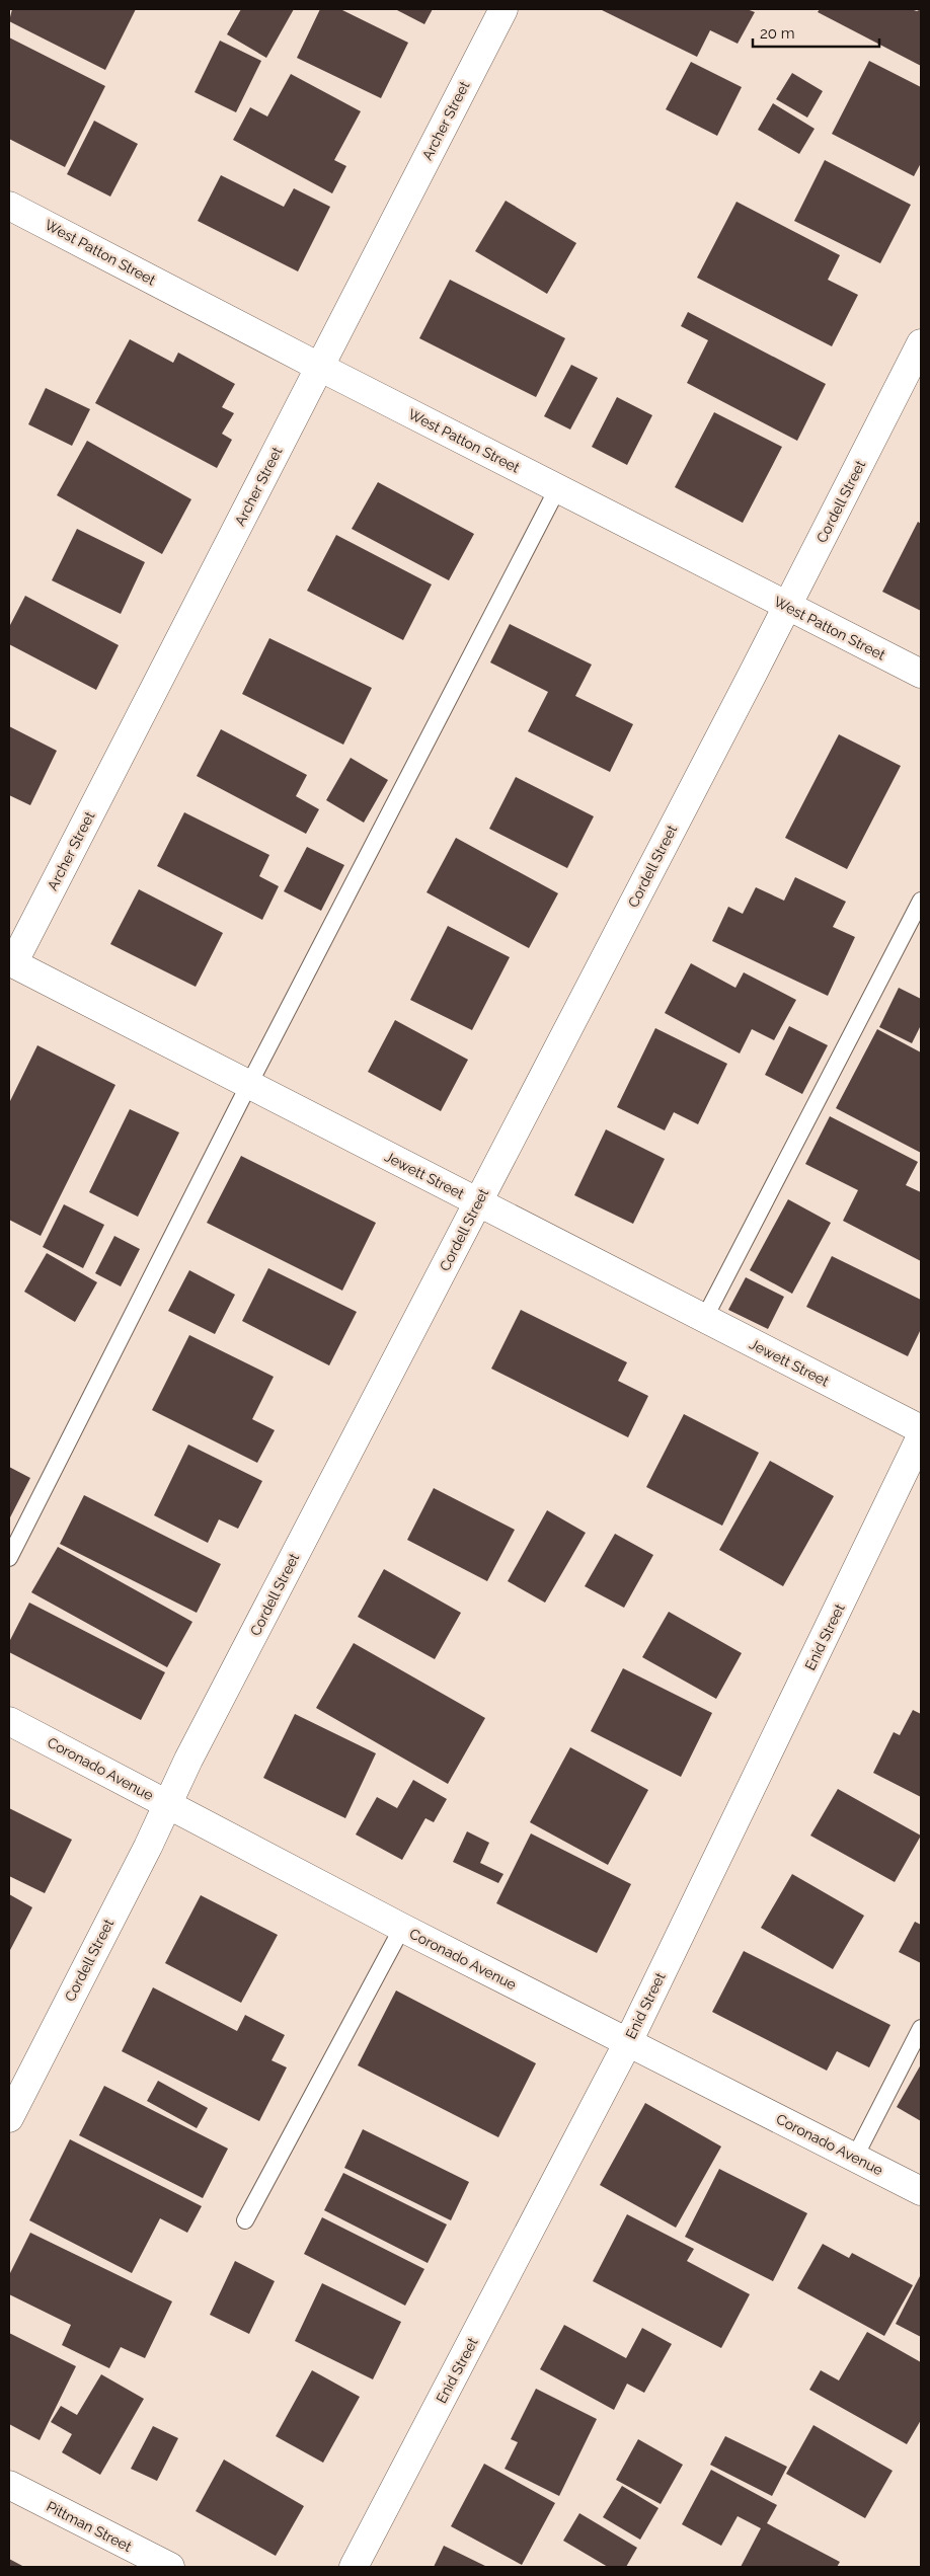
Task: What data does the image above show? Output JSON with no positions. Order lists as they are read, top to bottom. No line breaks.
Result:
{"streets":{"street":["Archer Street","West Patton Street","Cordell Street","Jewett Street","Enid Street","Coronado Avenue","Pittman Street"]},"crossings":[["Archer Street","West Patton Street"],["Archer Street","Jewett Street"],["West Patton Street","Cordell Street"],["Cordell Street","Jewett Street"],["Cordell Street","Coronado Avenue"],["Enid Street","Coronado Avenue"]],"scale_bar":"20 m"}
